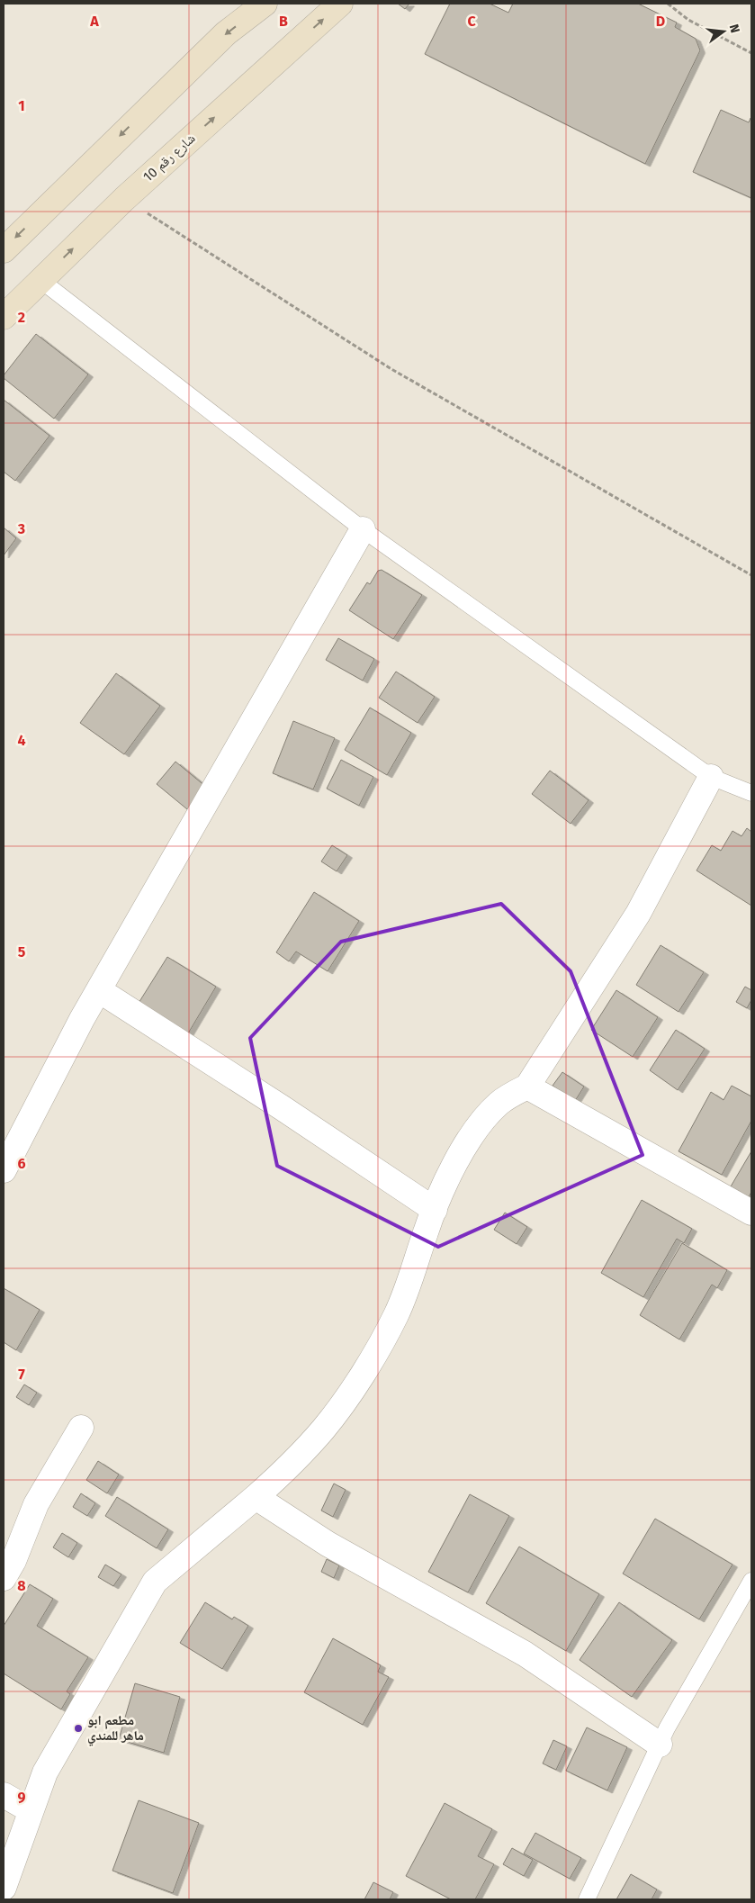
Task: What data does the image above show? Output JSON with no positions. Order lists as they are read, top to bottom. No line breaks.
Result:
{"streets":{"main road":["شارع رقم 10"]},"places":["مطعم ابو ماهر للمندي"],"north":"right","grid":{"columns":["A","B","C","D"],"rows":["1","2","3","4","5","6","7","8","9"]}}
